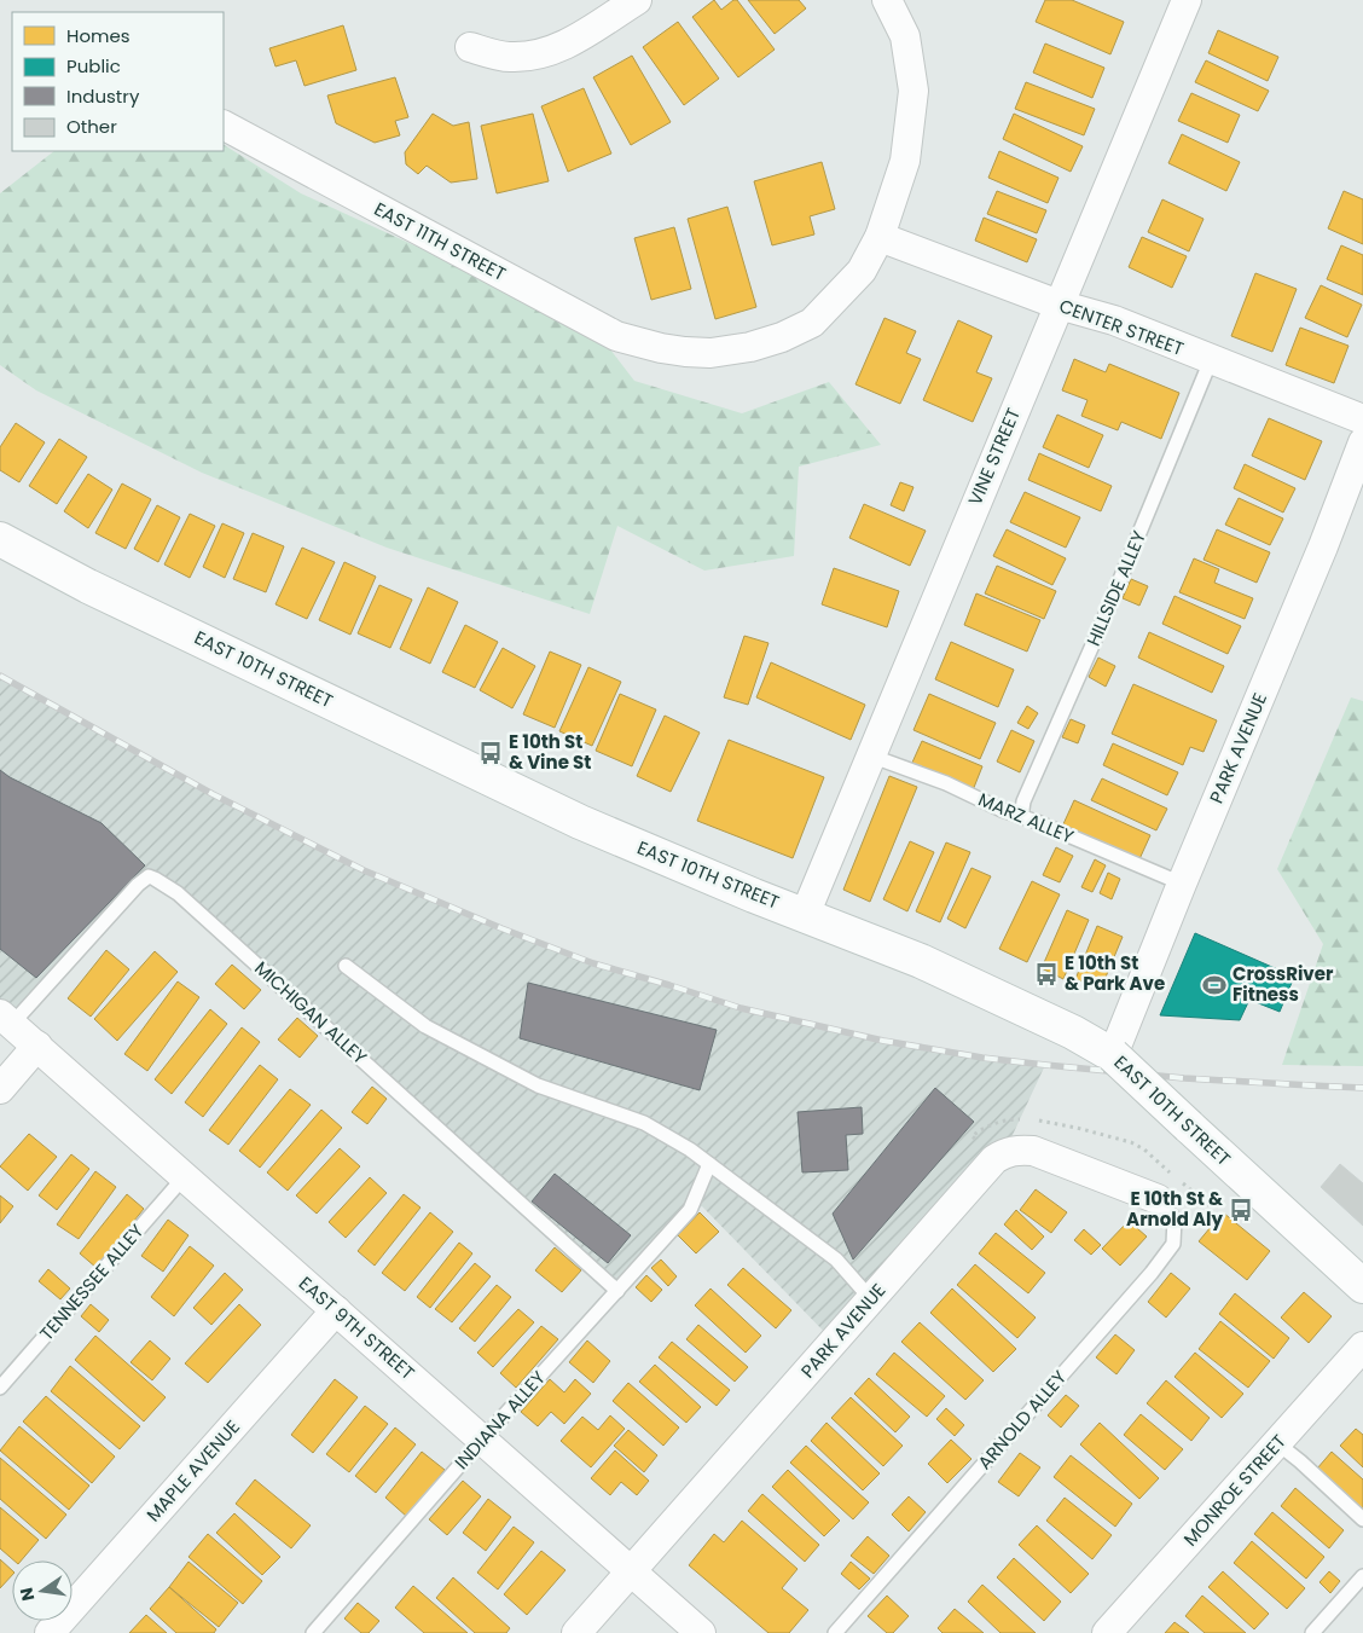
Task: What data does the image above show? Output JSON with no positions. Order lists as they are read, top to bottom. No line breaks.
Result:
{"streets":{"main road":["EAST 10TH STREET"],"street":["EAST 11TH STREET","CENTER STREET","VINE STREET","PARK AVENUE","EAST 9TH STREET","MAPLE AVENUE","MONROE STREET"],"lane":["HILLSIDE ALLEY","MARZ ALLEY","MICHIGAN ALLEY","TENNESSEE ALLEY","INDIANA ALLEY","ARNOLD ALLEY"]},"crossings":[["EAST 11TH STREET","CENTER STREET"],["CENTER STREET","VINE STREET"],["CENTER STREET","HILLSIDE ALLEY"],["VINE STREET","EAST 10TH STREET"],["VINE STREET","MARZ ALLEY"],["HILLSIDE ALLEY","MARZ ALLEY"],["EAST 10TH STREET","PARK AVENUE"],["PARK AVENUE","MARZ ALLEY"],["PARK AVENUE","EAST 9TH STREET"],["PARK AVENUE","ARNOLD ALLEY"],["MICHIGAN ALLEY","EAST 9TH STREET"],["MICHIGAN ALLEY","INDIANA ALLEY"],["TENNESSEE ALLEY","EAST 9TH STREET"],["EAST 9TH STREET","INDIANA ALLEY"],["EAST 9TH STREET","MAPLE AVENUE"]],"places":{"bus stop":["E 10th St & Vine St","E 10th St & Park Ave","E 10th St & Arnold Aly"],"sports":["CrossRiver Fitness"]},"legend":["Homes","Public","Industry","Other"],"north":"left"}
